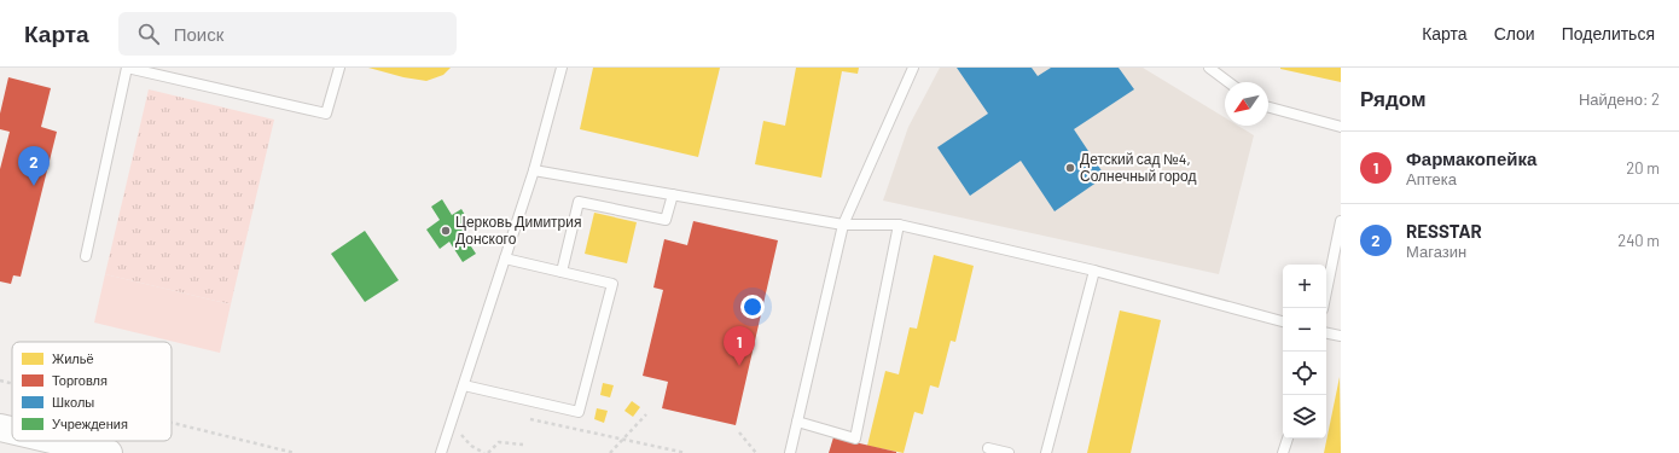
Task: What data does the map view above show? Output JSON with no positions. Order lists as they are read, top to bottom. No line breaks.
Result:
{"places":["Детский сад №4, Солнечный город","Церковь Димитрия Донского"],"legend":["Жильё","Торговля","Школы","Учреждения"],"north":"bottom left","page":{"header":"Карта","search":"Поиск","nav":["Карта","Слои","Поделиться"],"heading":["Рядом","Найдено: 2"],"list":[{"mark":"1","name":"Фармакопейка","note":"Аптека","value":"20 m"},{"mark":"2","name":"RESSTAR","note":"Магазин","value":"240 m"}],"pins":["2","1"],"map_buttons":["+","−"]}}
